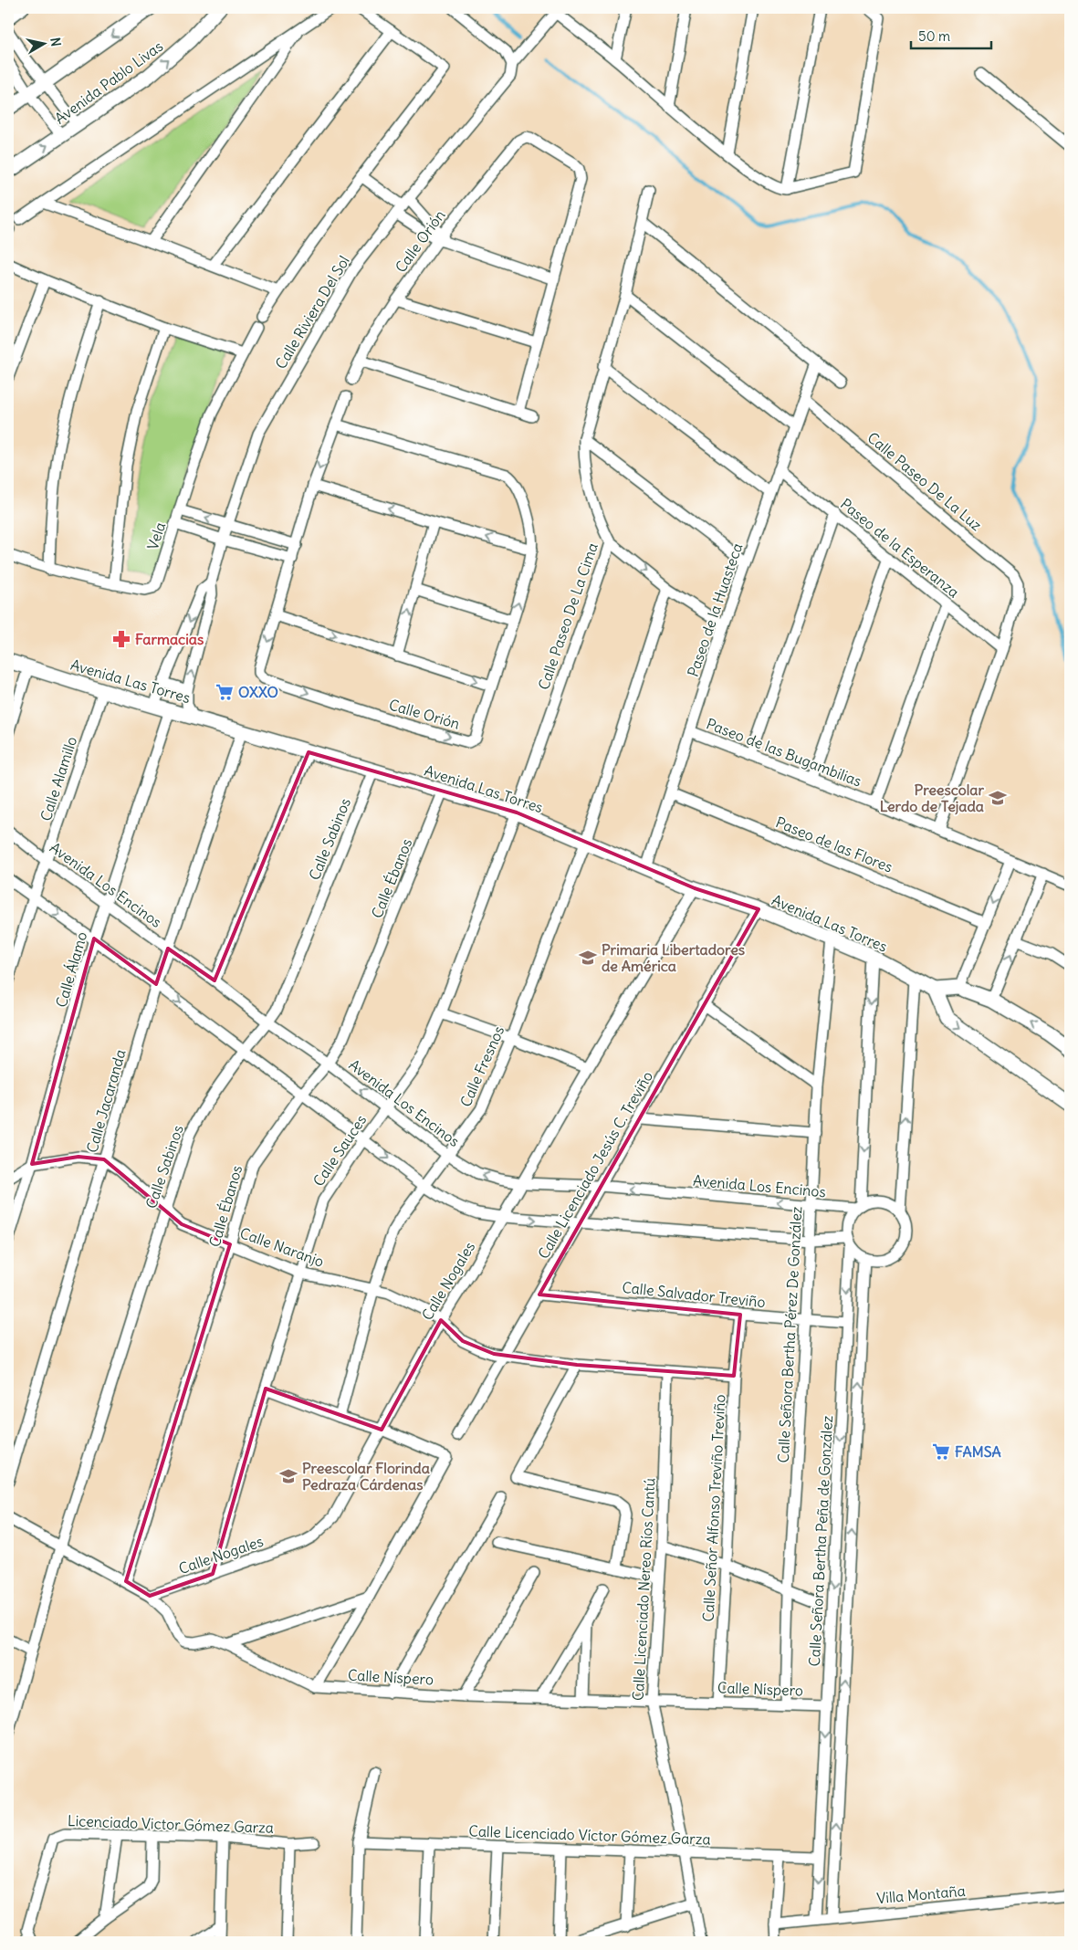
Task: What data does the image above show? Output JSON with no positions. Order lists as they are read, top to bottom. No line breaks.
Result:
{"streets":{"street":["Avenida Pablo Livas","Calle Orión","Calle Riviera Del Sol","Calle Paseo De La Luz","Vela","Paseo de la Esperanza","Paseo de la Huasteca","Calle Paseo De La Cima","Avenida Las Torres","Paseo de las Bugambilias","Calle Alamillo","Calle Sabinos","Paseo de las Flores","Calle Ébanos","Avenida Los Encinos","Calle Álamo","Calle Fresnos","Calle Jacaranda","Calle Sauces","Calle Licenciado Jesús C. Treviño","Calle Naranjo","Calle Nogales","Calle Salvador Treviño","Calle Señora Bertha Pérez De González","Calle Señor Alfonso Treviño Treviño","Calle Señora Bertha Peña de González","Calle Licenciado Nereo Ríos Cantú","Calle Níspero","Licenciado Victor Gómez Garza","Calle Licenciado Víctor Gómez Garza","Villa Montaña"]},"crossings":[["Calle Riviera Del Sol","Avenida Las Torres"],["Calle Paseo De La Luz","Paseo de la Esperanza"],["Calle Paseo De La Luz","Paseo de la Huasteca"],["Paseo de la Esperanza","Paseo de la Huasteca"],["Paseo de la Huasteca","Avenida Las Torres"],["Paseo de la Huasteca","Paseo de las Bugambilias"],["Paseo de la Huasteca","Paseo de las Flores"],["Calle Paseo De La Cima","Avenida Las Torres"],["Calle Paseo De La Cima","Calle Sauces"],["Avenida Las Torres","Calle Alamillo"],["Avenida Las Torres","Calle Sabinos"],["Avenida Las Torres","Calle Ébanos"],["Avenida Las Torres","Calle Álamo"],["Avenida Las Torres","Calle Fresnos"],["Avenida Las Torres","Calle Jacaranda"],["Avenida Las Torres","Calle Sauces"],["Avenida Las Torres","Calle Licenciado Jesús C. Treviño"],["Avenida Las Torres","Calle Nogales"],["Avenida Las Torres","Calle Señora Bertha Pérez De González"],["Calle Alamillo","Avenida Los Encinos"],["Calle Sabinos","Avenida Los Encinos"],["Calle Sabinos","Calle Naranjo"],["Calle Sabinos","Calle Níspero"],["Calle Ébanos","Avenida Los Encinos"],["Calle Ébanos","Calle Naranjo"],["Calle Ébanos","Calle Níspero"],["Avenida Los Encinos","Calle Álamo"],["Avenida Los Encinos","Calle Fresnos"],["Avenida Los Encinos","Calle Jacaranda"],["Avenida Los Encinos","Calle Sauces"],["Avenida Los Encinos","Calle Licenciado Jesús C. Treviño"],["Avenida Los Encinos","Calle Nogales"],["Avenida Los Encinos","Calle Señora Bertha Pérez De González"],["Avenida Los Encinos","Calle Señora Bertha Peña de González"],["Calle Álamo","Calle Naranjo"],["Calle Fresnos","Calle Naranjo"],["Calle Jacaranda","Calle Naranjo"],["Calle Sauces","Calle Naranjo"],["Calle Sauces","Calle Nogales"],["Calle Licenciado Jesús C. Treviño","Calle Naranjo"],["Calle Licenciado Jesús C. Treviño","Calle Salvador Treviño"],["Calle Naranjo","Calle Nogales"],["Calle Naranjo","Calle Señor Alfonso Treviño Treviño"],["Calle Naranjo","Calle Licenciado Nereo Ríos Cantú"],["Calle Nogales","Calle Níspero"],["Calle Salvador Treviño","Calle Señora Bertha Pérez De González"],["Calle Salvador Treviño","Calle Señor Alfonso Treviño Treviño"],["Calle Salvador Treviño","Calle Señora Bertha Peña de González"],["Calle Señora Bertha Pérez De González","Calle Níspero"],["Calle Señor Alfonso Treviño Treviño","Calle Níspero"],["Calle Señora Bertha Peña de González","Calle Níspero"],["Calle Señora Bertha Peña de González","Calle Licenciado Víctor Gómez Garza"],["Calle Señora Bertha Peña de González","Villa Montaña"],["Calle Licenciado Nereo Ríos Cantú","Calle Níspero"],["Calle Licenciado Nereo Ríos Cantú","Calle Licenciado Víctor Gómez Garza"]],"places":{"pharmacy":["Farmacias"],"supermarket":["OXXO","FAMSA"],"school or university":["Preescolar Lerdo de Tejada","Primaria Libertadores de América","Preescolar Florinda Pedraza Cárdenas"]},"scale_bar":"50 m","north":"right"}
